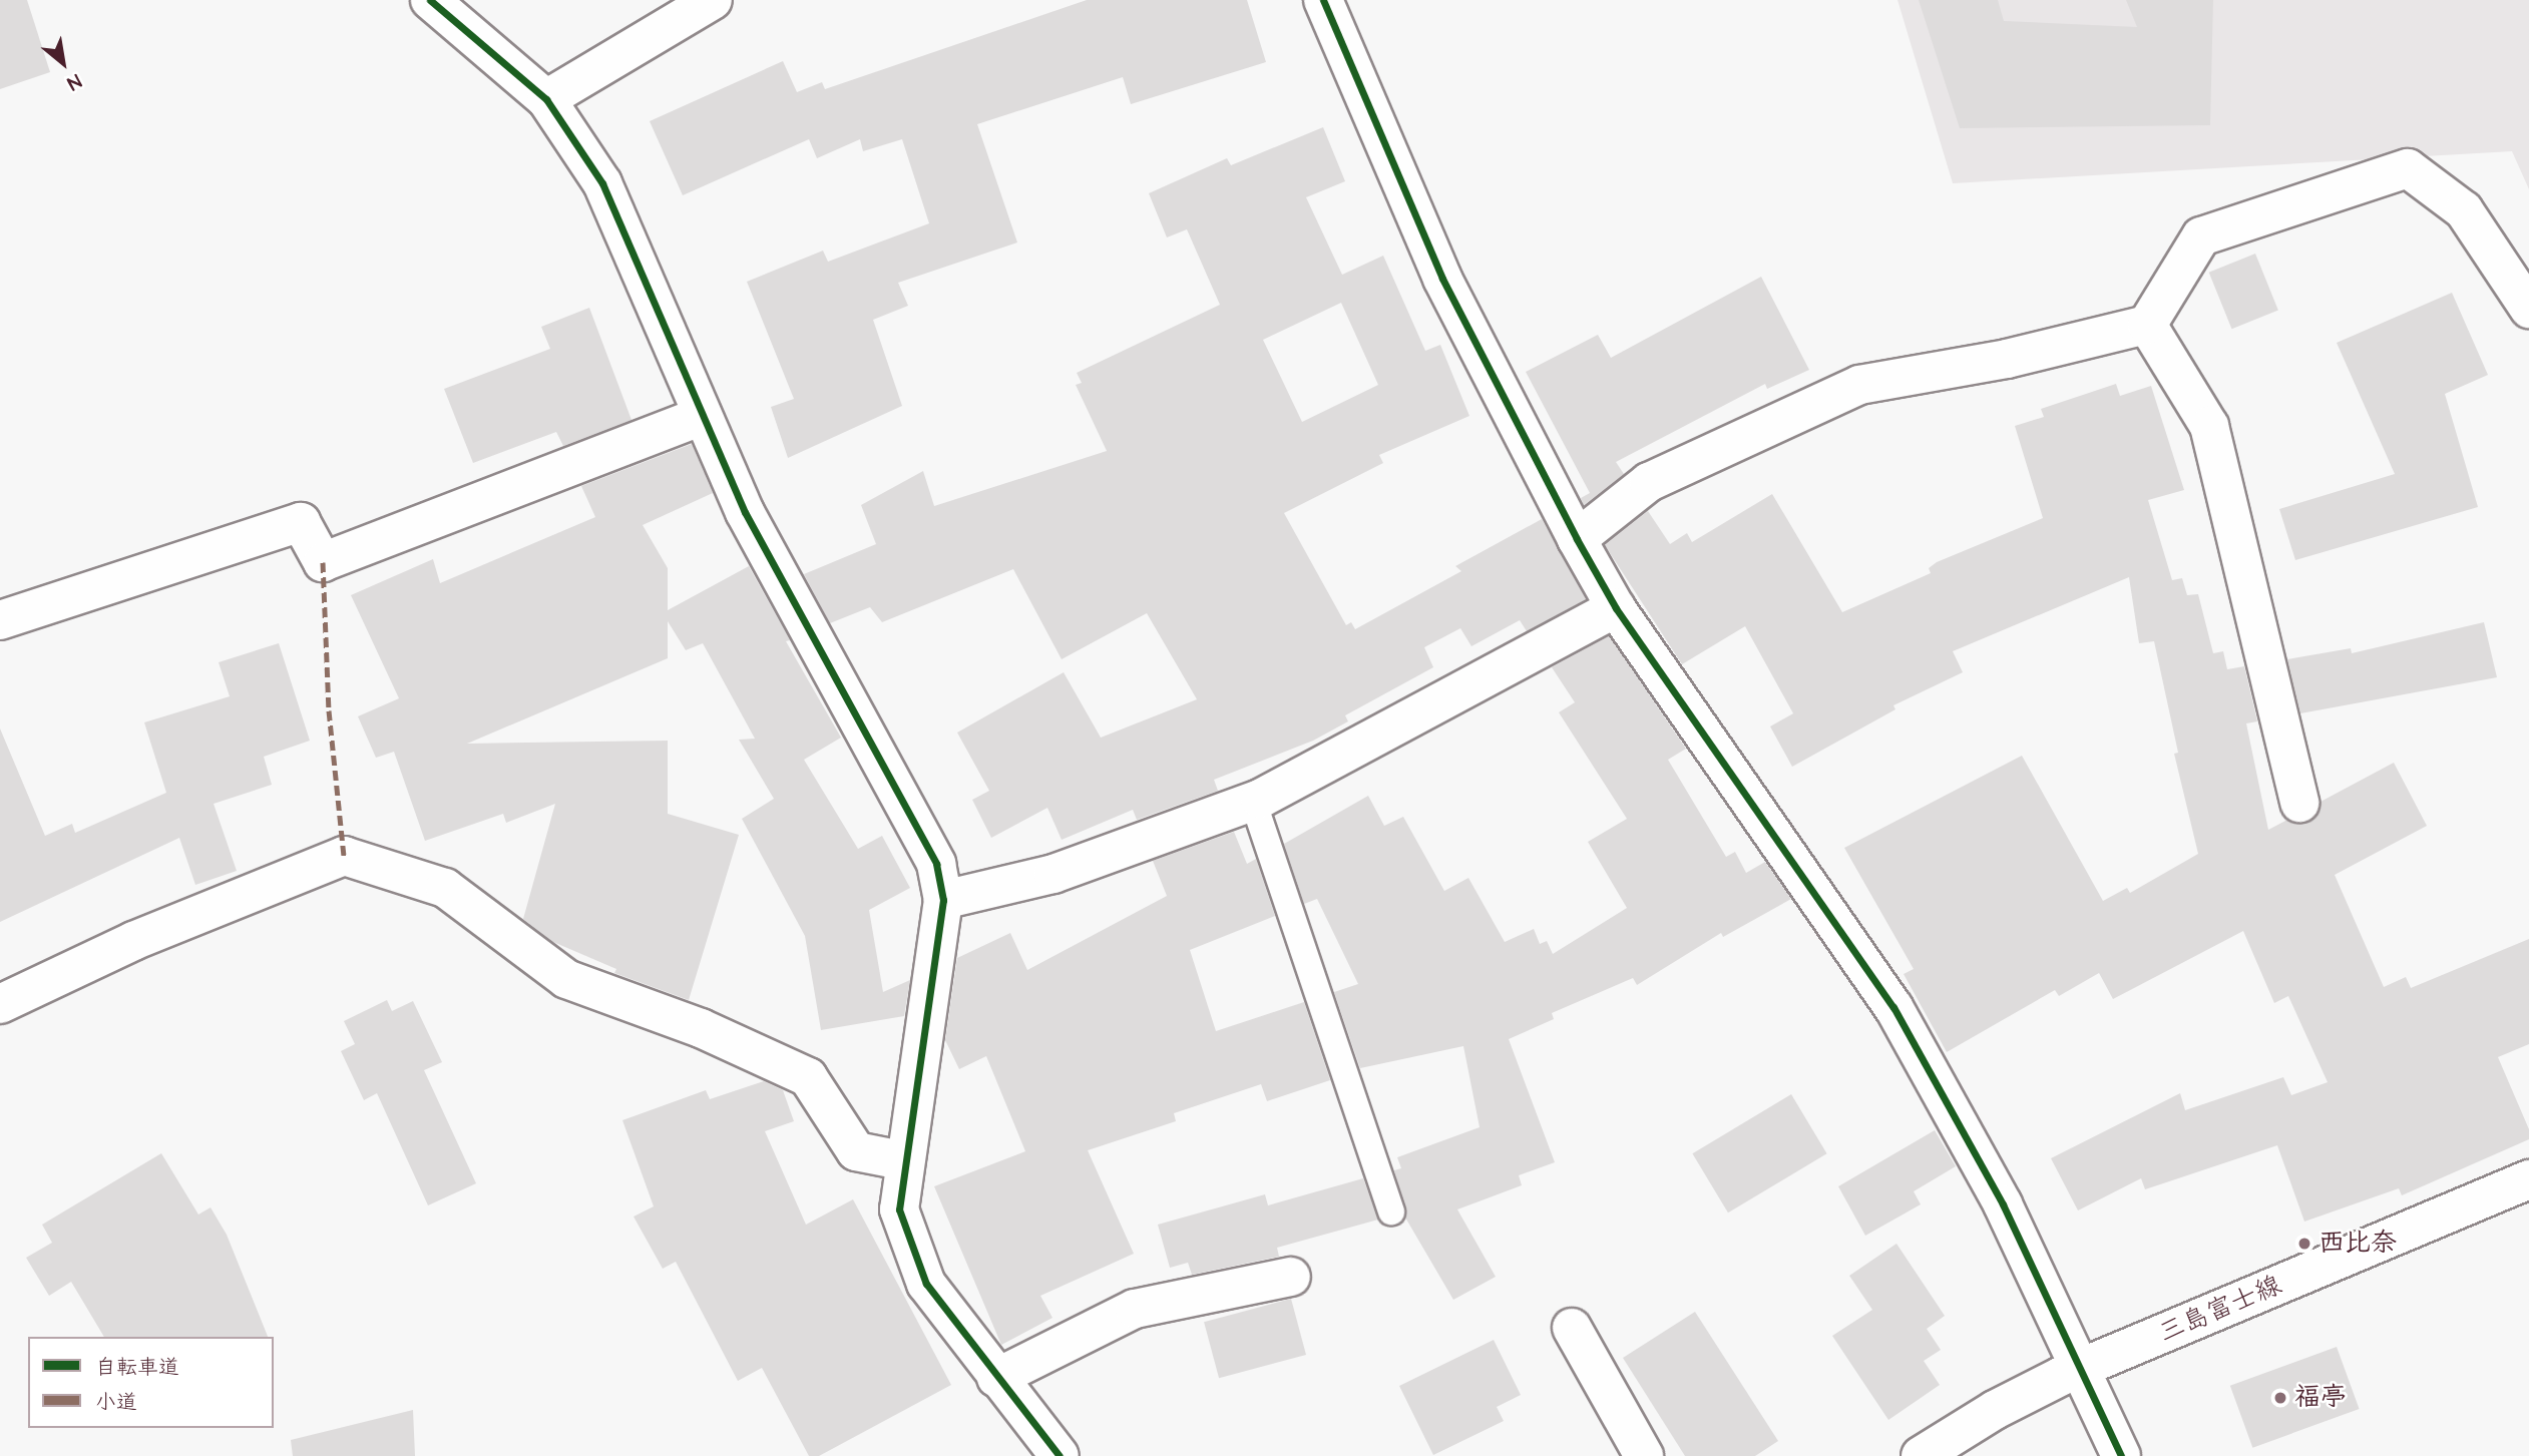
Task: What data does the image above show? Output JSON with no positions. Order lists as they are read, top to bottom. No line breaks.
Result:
{"streets":{"street":["三島富士線"]},"places":["西比奈","福亭"],"legend":["自転車道","小道"],"north":"bottom right"}
